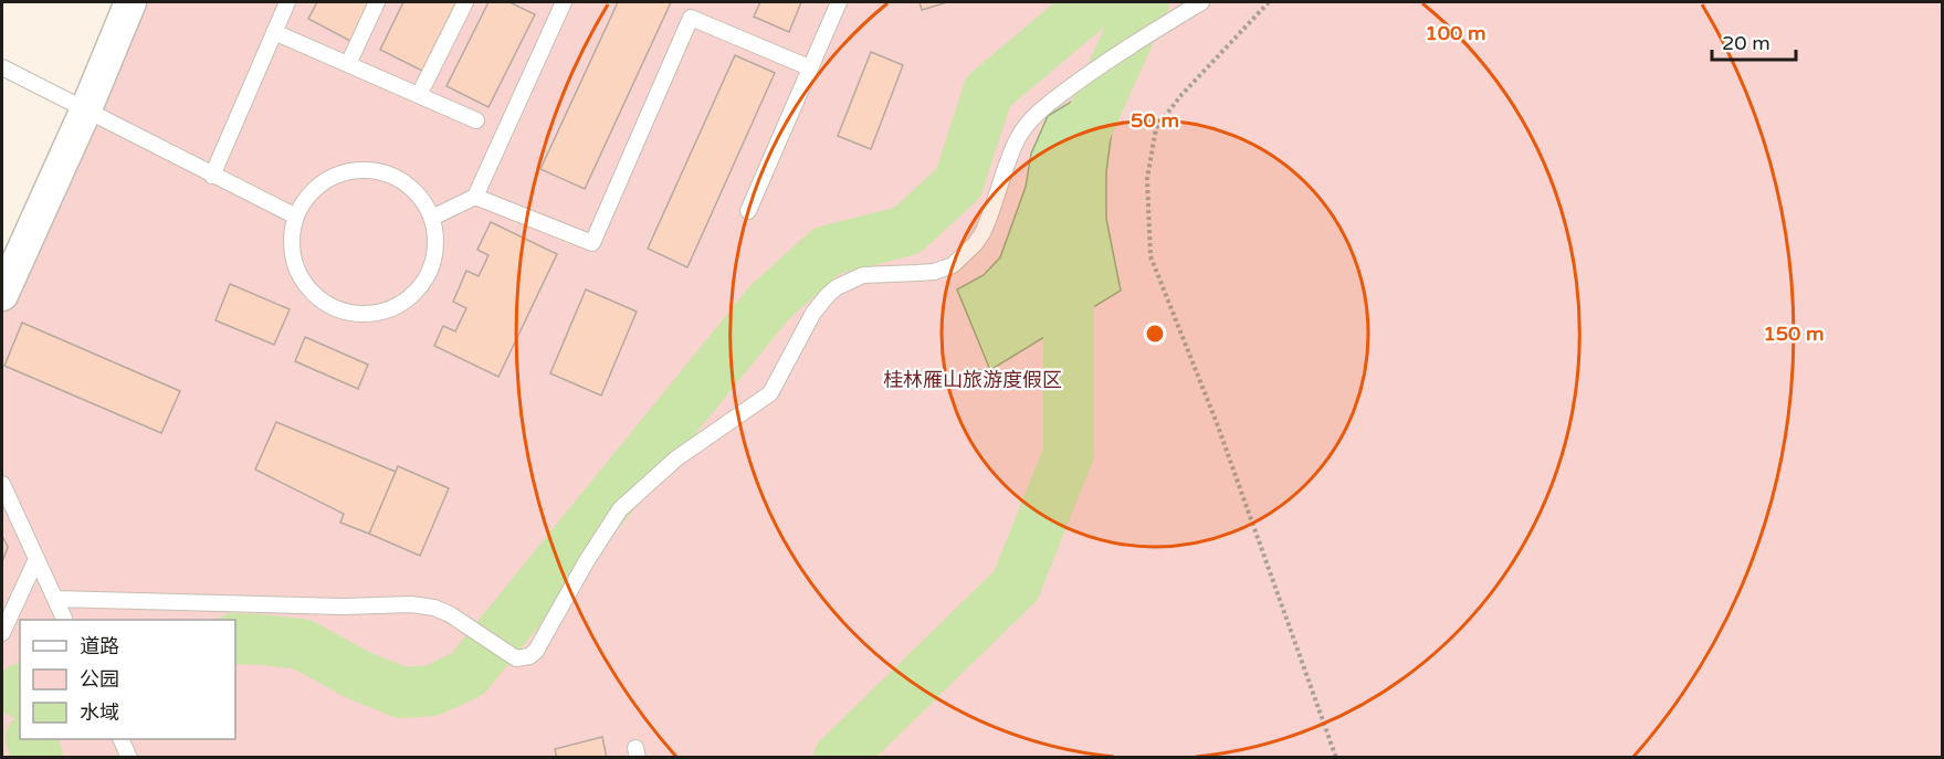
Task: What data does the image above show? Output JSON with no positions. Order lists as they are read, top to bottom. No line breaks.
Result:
{"parks":["桂林雁山旅游度假区"],"legend":["道路","公园","水域"],"scale_bar":"20 m","rings":["100 m","50 m","150 m"]}
